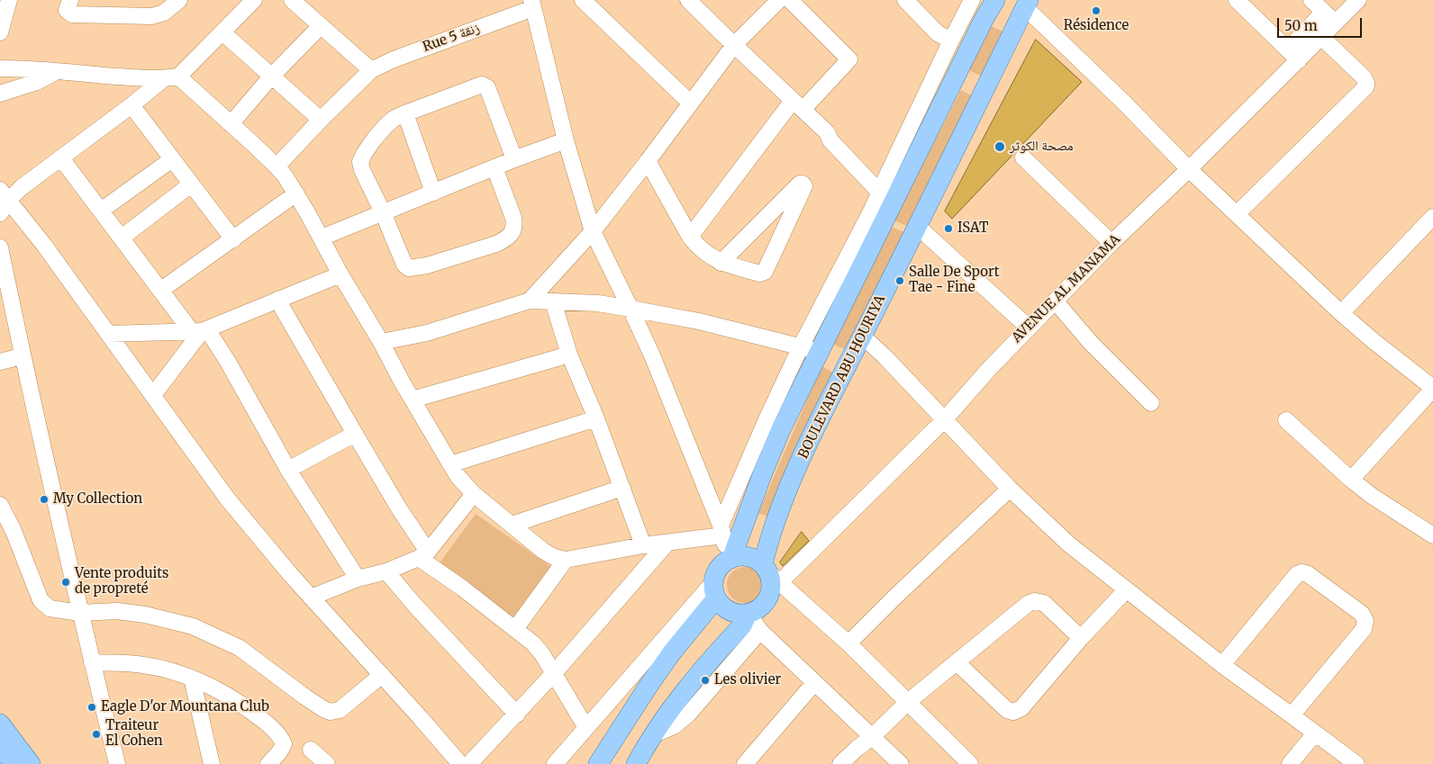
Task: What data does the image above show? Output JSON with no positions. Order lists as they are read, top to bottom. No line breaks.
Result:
{"streets":{"main road":["BOULEVARD ABU HOURIYA"],"street":["Rue 5 زنقة","AVENUE AL MANAMA"]},"crossings":[["AVENUE AL MANAMA","BOULEVARD ABU HOURIYA"]],"places":["Résidence","مصحة الكوثر","ISAT","Salle De Sport Tae - Fine","My Collection","Vente produits de propreté","Les olivier","Eagle D'or Mountana Club","Traiteur El Cohen"],"scale_bar":"50 m"}
